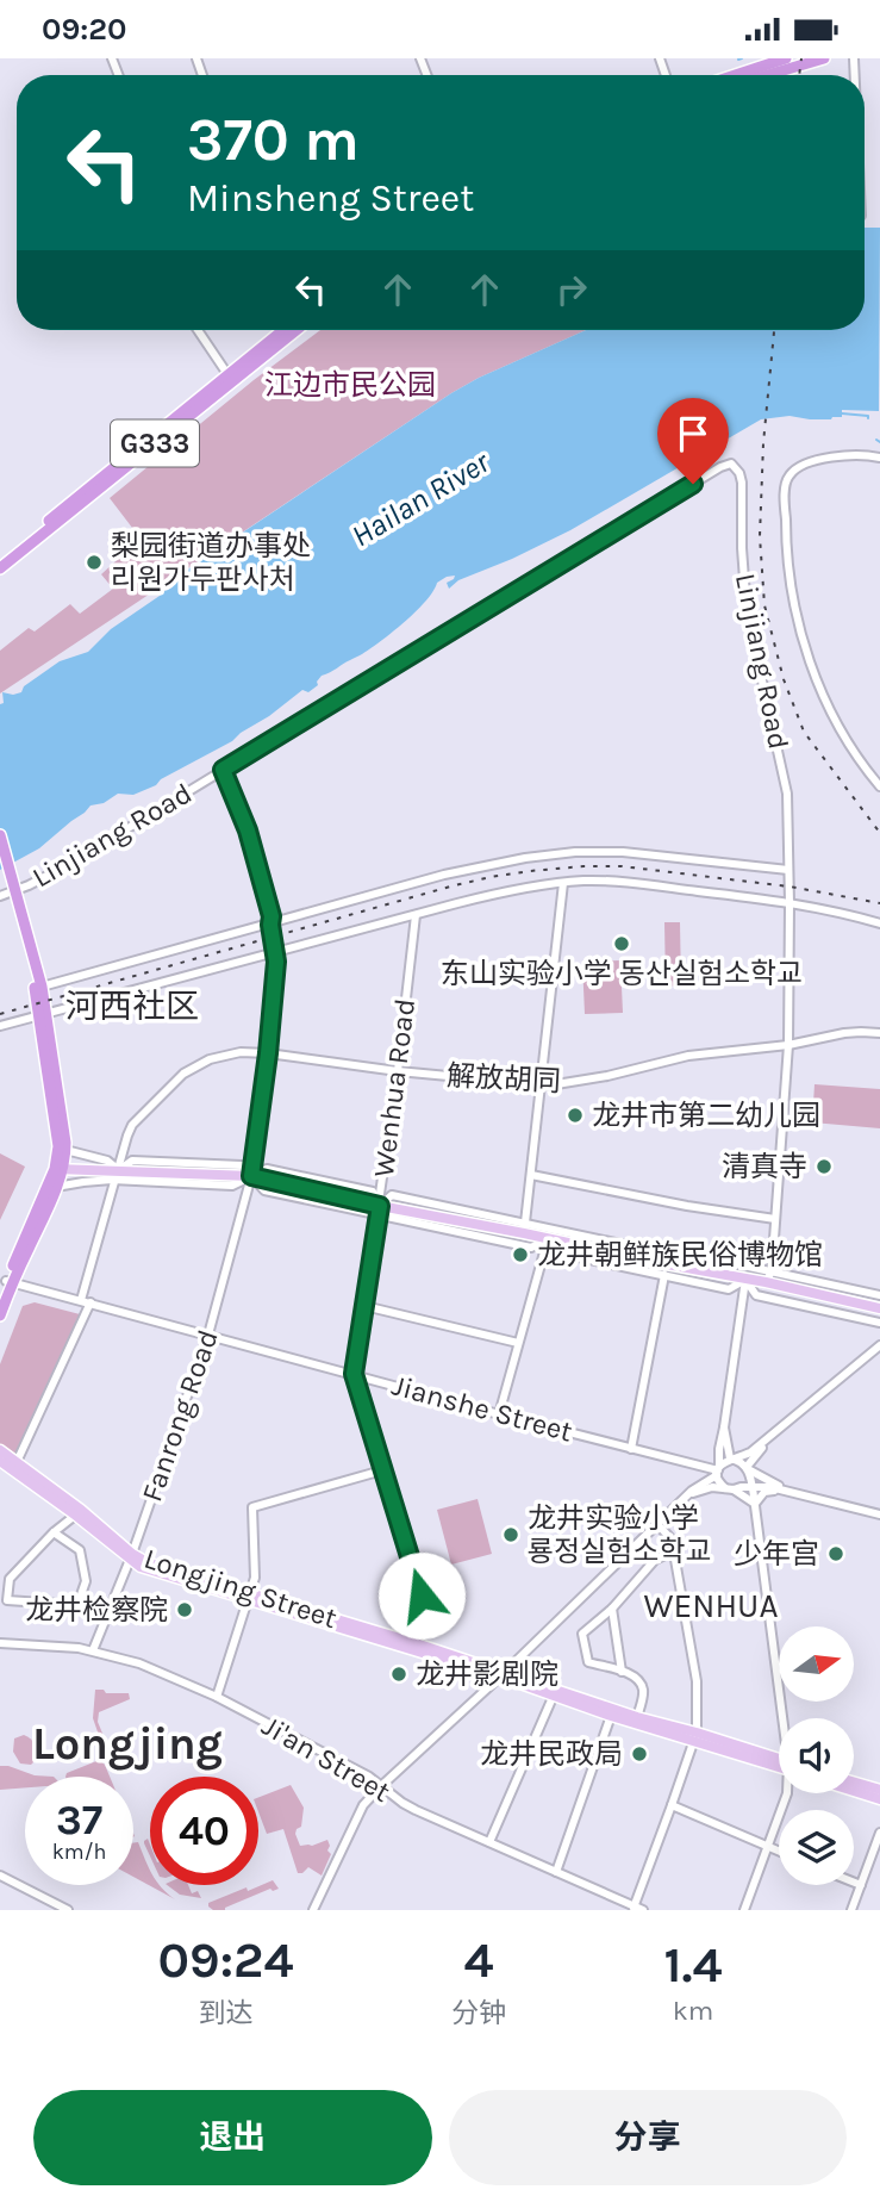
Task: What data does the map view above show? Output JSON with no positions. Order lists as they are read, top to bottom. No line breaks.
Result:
{"streets":{"highway":["G333"],"main road":["Longjing Street"],"street":["Linjiang Road","解放胡同","Wenhua Road","Jianshe Street","Fanrong Road","Ji'an Street"]},"crossings":[["Linjiang Road","解放胡同"],["Linjiang Road","Fanrong Road"],["解放胡同","Wenhua Road"],["解放胡同","Jianshe Street"],["解放胡同","Fanrong Road"],["解放胡同","Longjing Street"],["Wenhua Road","Jianshe Street"],["Wenhua Road","Longjing Street"],["Jianshe Street","Fanrong Road"],["Fanrong Road","Longjing Street"],["Fanrong Road","Ji'an Street"]],"districts":["河西社区","WENHUA","Longjing"],"water":["Hailan River"],"parks":["江边市民公园"],"places":["梨园街道办事处 리원가두판사처","东山实验小学 동산실험소학교","龙井市第二幼儿园","清真寺","龙井朝鲜族民俗博物馆","龙井实验小学 룡정실험소학교","少年宫","龙井检察院","龙井影剧院","龙井民政局"],"north":"right","page":{"status":"09:20","turn":["370 m","Minsheng Street"],"speed":"37 km/h","limit":"40","eta":["09:24","到达","4","分钟","1.4","km"],"buttons":["退出","分享"]}}
